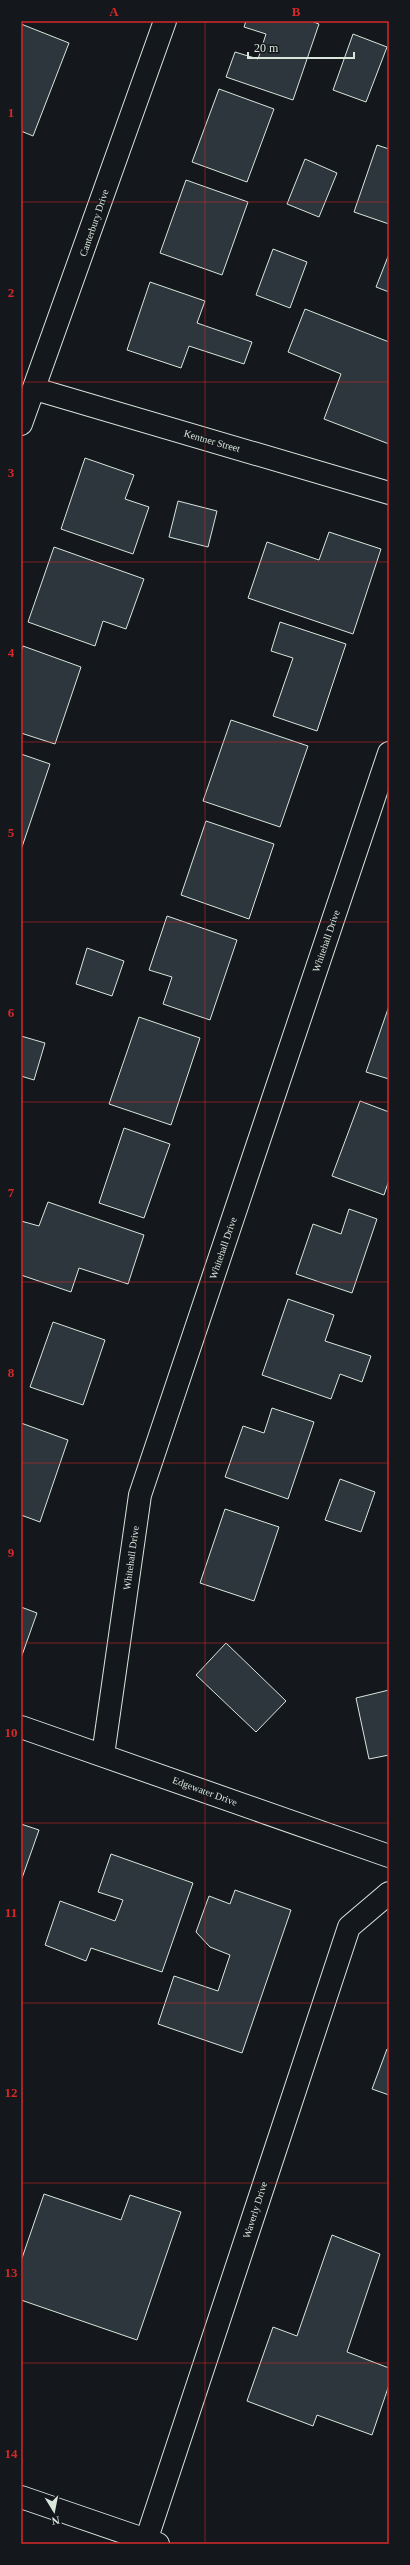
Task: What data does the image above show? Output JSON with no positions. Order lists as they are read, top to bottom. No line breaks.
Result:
{"streets":{"street":["Canterbury Drive","Kentner Street","Whitehall Drive","Edgewater Drive","Waverly Drive"]},"crossings":[["Canterbury Drive","Kentner Street"],["Whitehall Drive","Edgewater Drive"]],"scale_bar":"20 m","north":"bottom","grid":{"columns":["A","B"],"rows":["1","2","3","4","5","6","7","8","9","10","11","12","13","14"]}}
